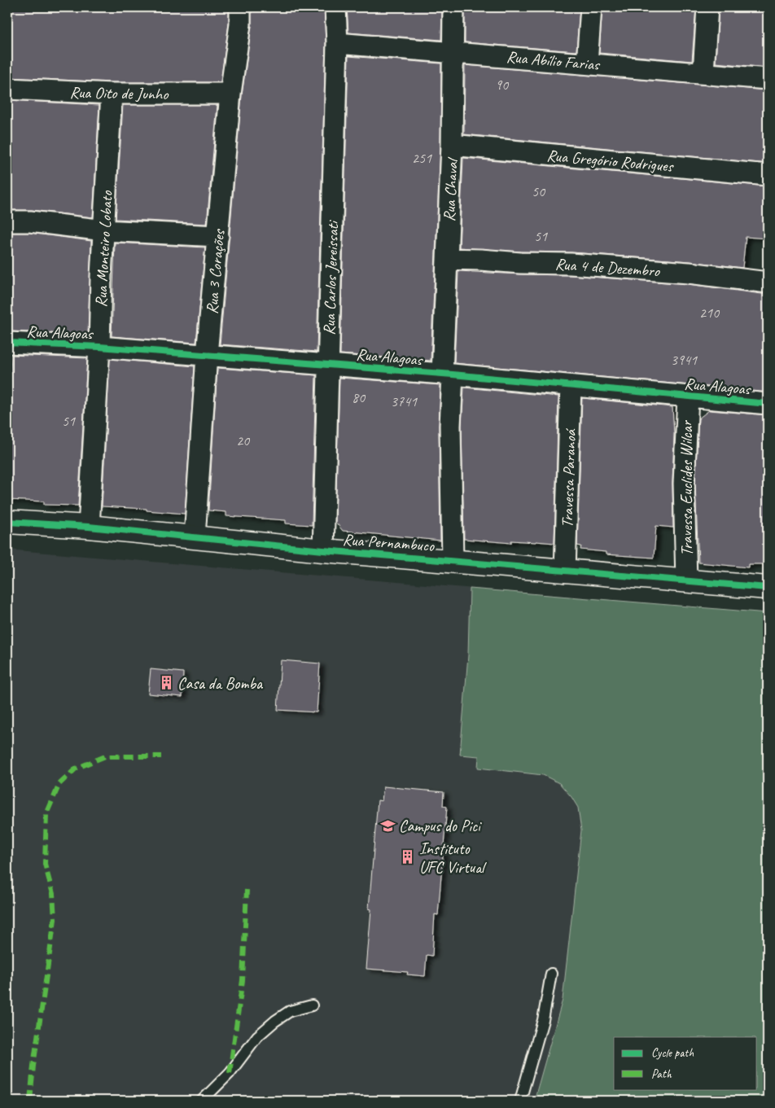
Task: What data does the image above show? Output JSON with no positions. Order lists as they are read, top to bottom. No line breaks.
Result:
{"streets":{"street":["Rua Abílio Farias","Rua Oito de Junho","Rua Gregório Rodrigues","Rua Chaval","Rua Monteiro Lobato","Rua 4 de Dezembro","Rua 3 Corações","Rua Carlos Jereissati","Rua Alagoas","Travessa Paranoá","Travessa Euclides Wilcar","Rua Pernambuco"]},"crossings":[["Rua Abílio Farias","Rua Chaval"],["Rua Abílio Farias","Rua Carlos Jereissati"],["Rua Oito de Junho","Rua Monteiro Lobato"],["Rua Oito de Junho","Rua 3 Corações"],["Rua Gregório Rodrigues","Rua Chaval"],["Rua Chaval","Rua 4 de Dezembro"],["Rua Chaval","Rua Alagoas"],["Rua Chaval","Rua Pernambuco"],["Rua Monteiro Lobato","Rua Alagoas"],["Rua Monteiro Lobato","Rua Pernambuco"],["Rua 3 Corações","Rua Alagoas"],["Rua 3 Corações","Rua Pernambuco"],["Rua Carlos Jereissati","Rua Alagoas"],["Rua Carlos Jereissati","Rua Pernambuco"],["Rua Alagoas","Travessa Paranoá"],["Rua Alagoas","Travessa Euclides Wilcar"],["Travessa Paranoá","Rua Pernambuco"],["Travessa Euclides Wilcar","Rua Pernambuco"]],"places":{"building":["Casa da Bomba","Instituto UFC Virtual"],"school or university":["Campus do Pici"]},"house_numbers":["90","251","50","51","210","3941","80","3741","51","20"],"legend":["Cycle path","Path"]}
